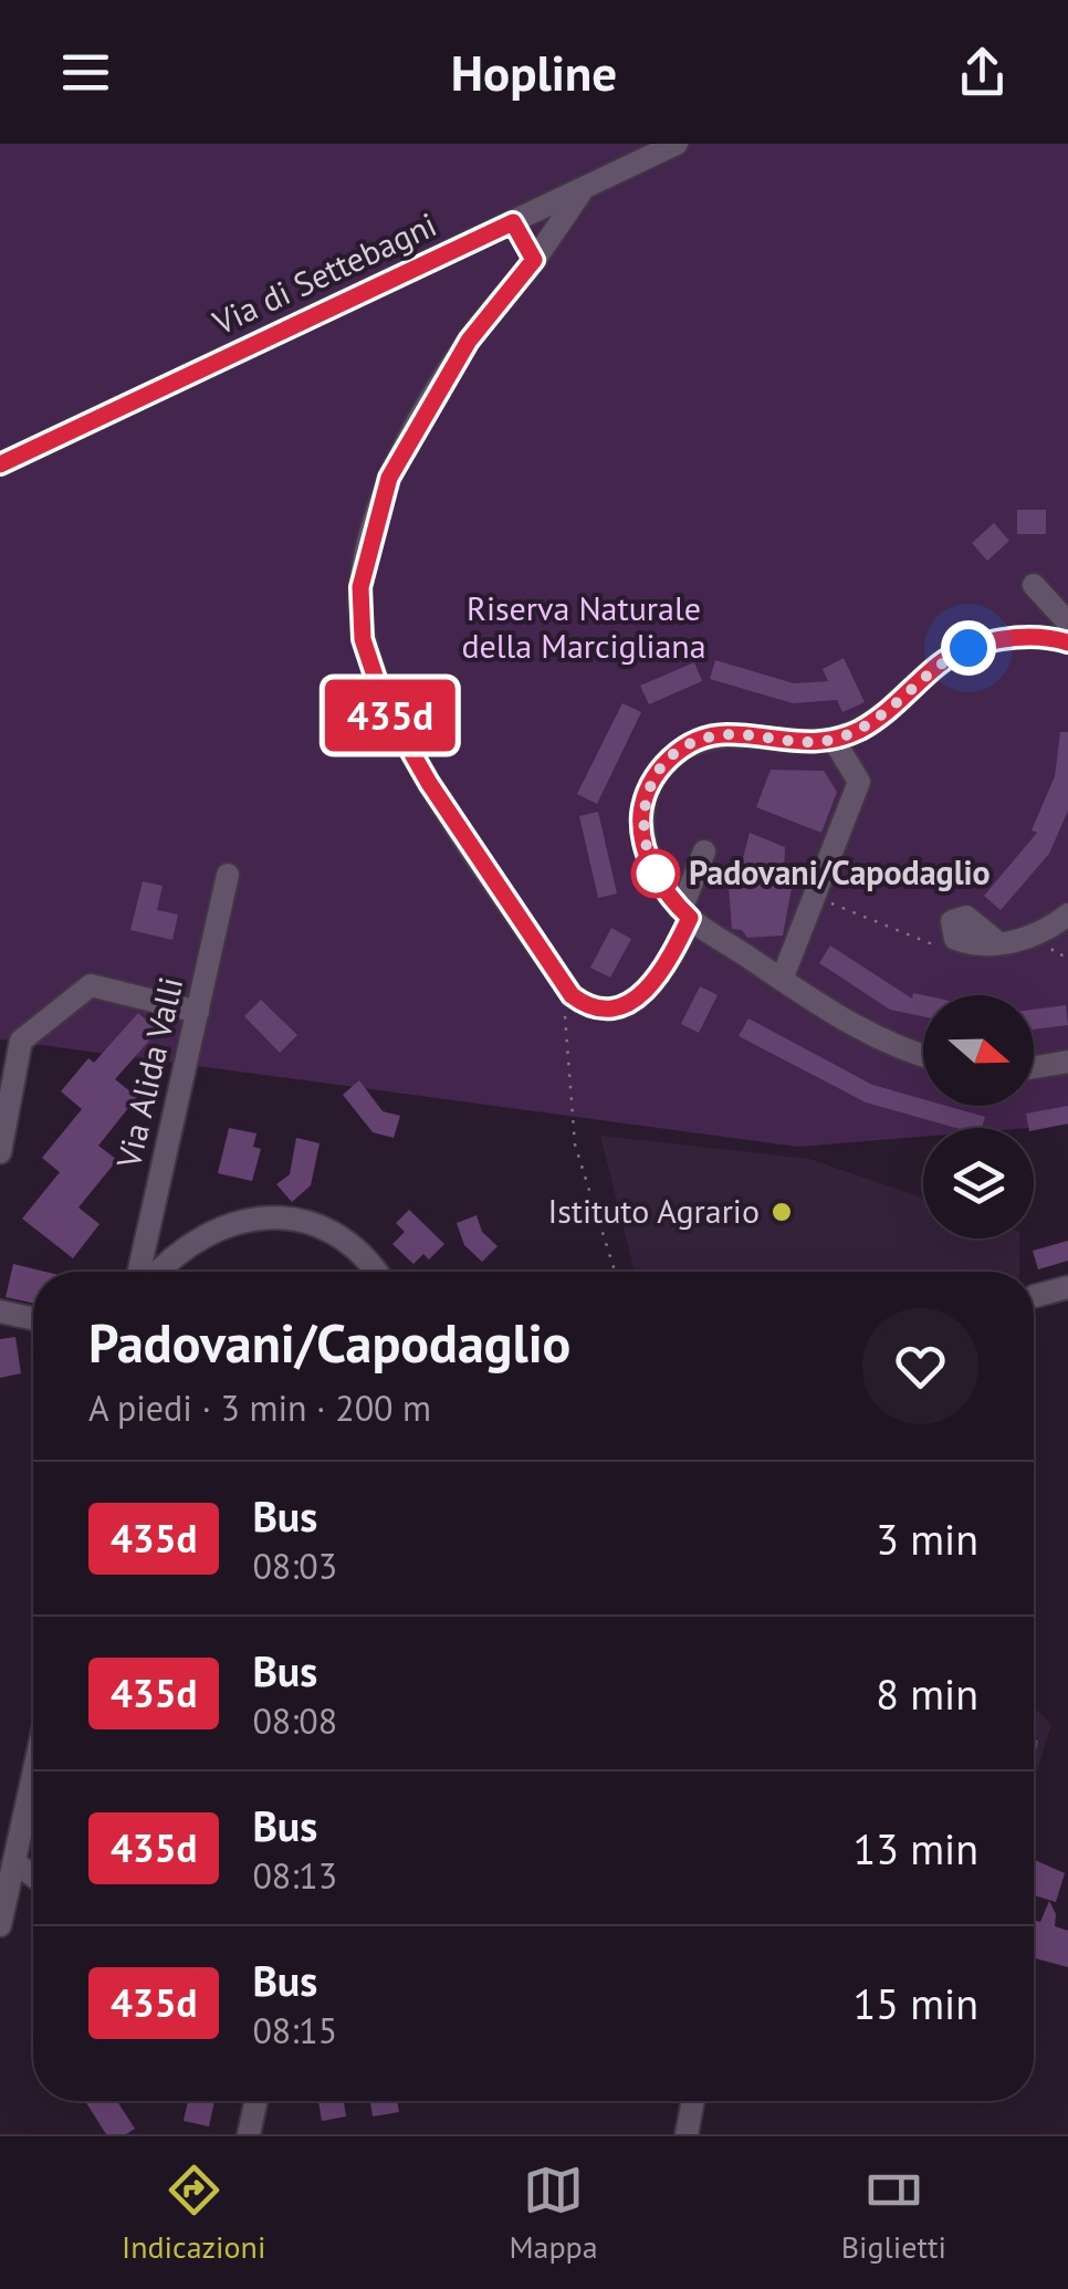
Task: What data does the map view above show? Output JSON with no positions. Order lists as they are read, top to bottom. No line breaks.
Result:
{"streets":{"street":["Via di Settebagni","Via Alida Valli"]},"parks":["Riserva Naturale della Marcigliana"],"places":["Padovani/Capodaglio","Istituto Agrario"],"lines":["bus line 435d"],"north":"right","page":{"header":"Hopline","on_map":"435d","heading":["Padovani/Capodaglio","A piedi · 3 min · 200 m"],"list":[{"mark":"435d","name":"Bus","note":"08:03","value":"3 min"},{"mark":"435d","name":"Bus","note":"08:08","value":"8 min"},{"mark":"435d","name":"Bus","note":"08:13","value":"13 min"},{"mark":"435d","name":"Bus","note":"08:15","value":"15 min"}],"tabs":["Indicazioni","Mappa","Biglietti"]}}
